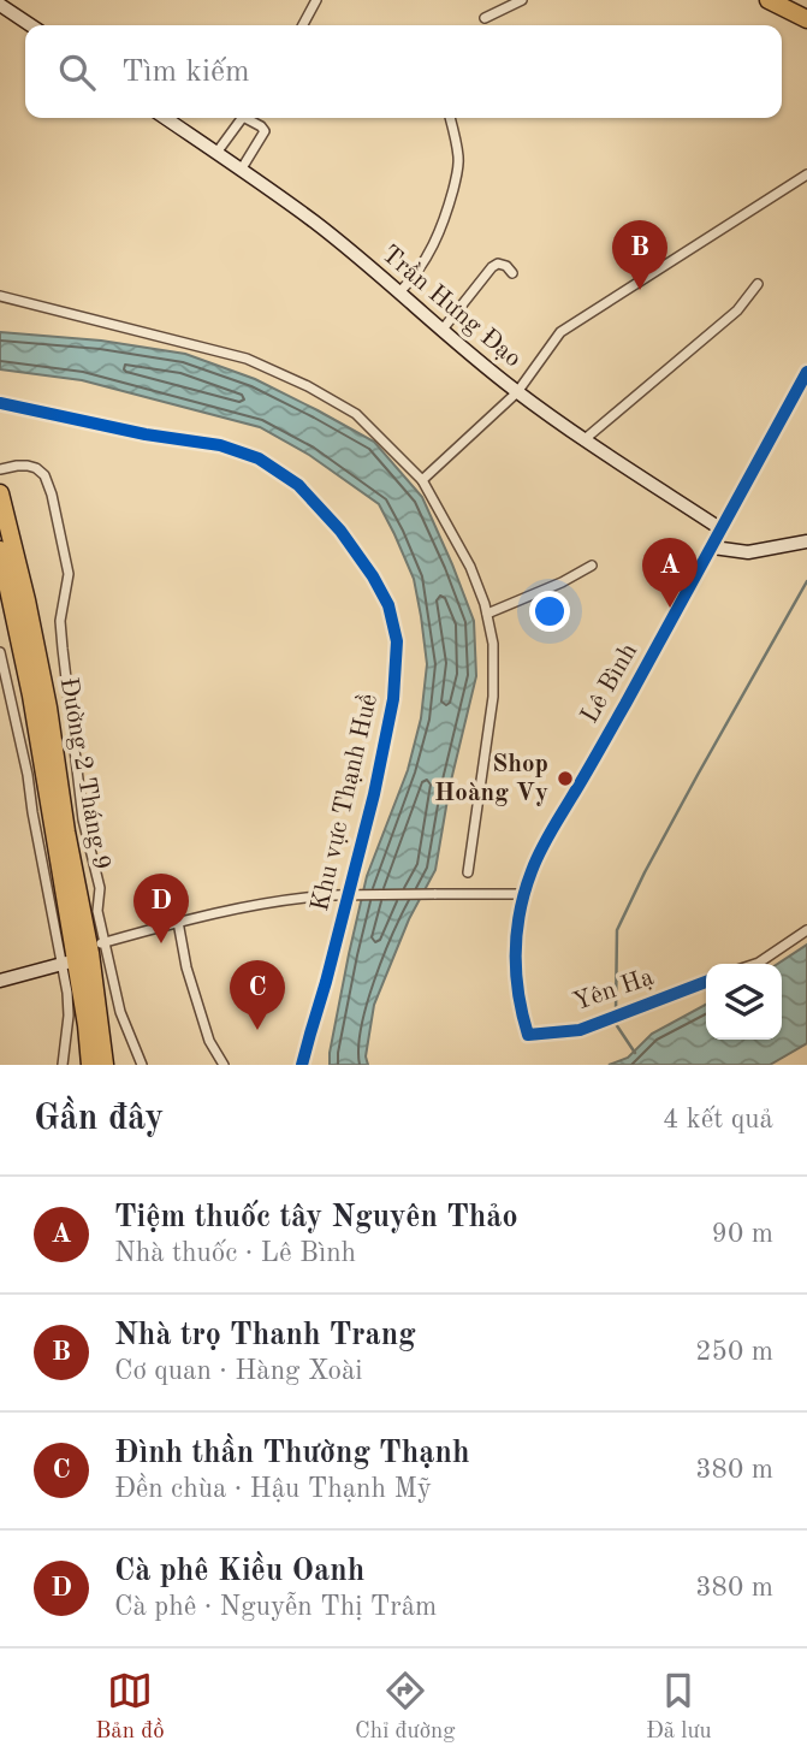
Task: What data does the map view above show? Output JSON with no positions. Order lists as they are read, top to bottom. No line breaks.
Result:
{"streets":{"highway":["Đường 2 Tháng 9"],"street":["Trần Hưng Đạo","Lê Bình","Khu vực Thạnh Huề","Yên Hạ"]},"crossings":[["Trần Hưng Đạo","Lê Bình"],["Lê Bình","Yên Hạ"]],"places":["Shop Hoàng Vy"],"page":{"search":"Tìm kiếm","pins":["B","A","D","C"],"heading":["Gần đây","4 kết quả"],"list":[{"mark":"A","name":"Tiệm thuốc tây Nguyên Thảo","note":"Nhà thuốc · Lê Bình","value":"90 m"},{"mark":"B","name":"Nhà trọ Thanh Trang","note":"Cơ quan · Hàng Xoài","value":"250 m"},{"mark":"C","name":"Đình thần Thường Thạnh","note":"Đền chùa · Hậu Thạnh Mỹ","value":"380 m"},{"mark":"D","name":"Cà phê Kiều Oanh","note":"Cà phê · Nguyễn Thị Trâm","value":"380 m"}],"nav":["Bản đồ","Chỉ đường","Đã lưu"]}}
